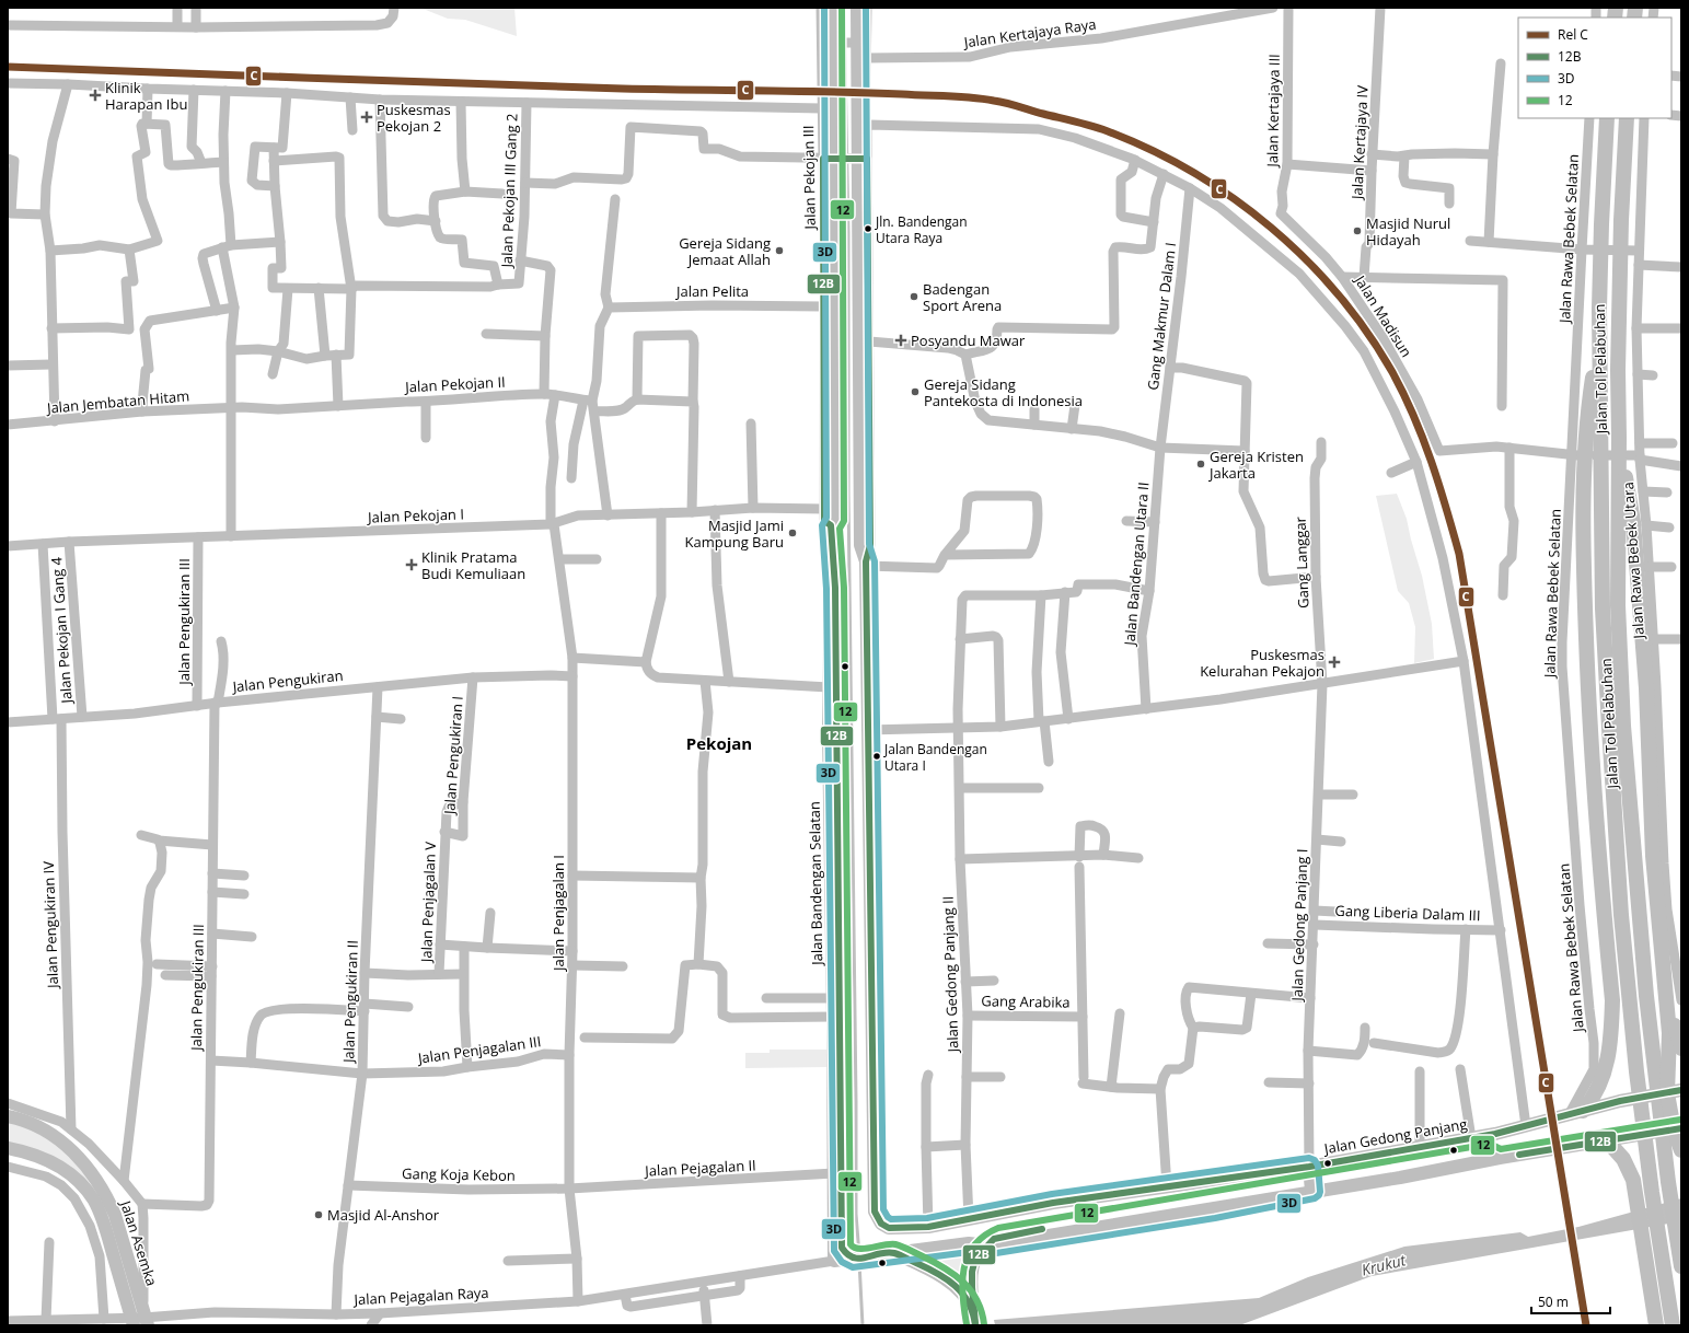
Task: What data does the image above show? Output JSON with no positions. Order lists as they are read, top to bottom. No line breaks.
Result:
{"streets":{"highway":["Jalan Tol Pelabuhan"],"main road":["Jalan Bandengan Selatan","Jalan Gedong Panjang","Jalan Asemka"],"street":["Jalan Kertajaya Raya","Jalan Kertajaya III","Jalan Kertajaya IV","Jalan Pekojan III","Jalan Pekojan III Gang 2","Jalan Rawa Bebek Selatan","Jalan Pelita","Gang Makmur Dalam I","Jalan Madisun","Jalan Pekojan II","Jalan Jembatan Hitam","Jalan Pekojan I","Jalan Rawa Bebek Utara","Gang Langgar","Jalan Bandengan Utara II","Jalan Pengukiran III","Jalan Pekojan I Gang 4","Jalan Pengukiran","Jalan Pengukiran I","Jalan Penjagalan V","Jalan Penjagalan I","Gang Liberia Dalam III","Jalan Pengukiran IV","Jalan Gedong Panjang I","Jalan Gedong Panjang II","Jalan Pengukiran II","Gang Arabika","Jalan Penjagalan III","Jalan Pejagalan II","Gang Koja Kebon","Jalan Pejagalan Raya"]},"crossings":[["Jalan Kertajaya III","Jalan Madisun"],["Jalan Pekojan III","Jalan Pekojan III Gang 2"],["Jalan Pekojan III","Jalan Pelita"],["Jalan Pekojan III","Jalan Pekojan I"],["Jalan Pekojan III","Jalan Bandengan Selatan"],["Jalan Rawa Bebek Selatan","Jalan Gedong Panjang"],["Gang Makmur Dalam I","Jalan Bandengan Utara II"],["Jalan Pekojan II","Jalan Jembatan Hitam"],["Jalan Pekojan II","Jalan Penjagalan I"],["Jalan Pekojan I","Jalan Pengukiran III"],["Jalan Pekojan I","Jalan Pekojan I Gang 4"],["Jalan Pekojan I","Jalan Bandengan Selatan"],["Jalan Pekojan I","Jalan Penjagalan I"],["Jalan Pekojan I","Jalan Pengukiran IV"],["Gang Langgar","Jalan Gedong Panjang I"],["Jalan Pengukiran III","Jalan Pengukiran"],["Jalan Pengukiran III","Jalan Penjagalan III"],["Jalan Pekojan I Gang 4","Jalan Pengukiran"],["Jalan Pengukiran","Jalan Pengukiran I"],["Jalan Pengukiran","Jalan Penjagalan I"],["Jalan Pengukiran","Jalan Pengukiran IV"],["Jalan Pengukiran","Jalan Pengukiran II"],["Jalan Pengukiran I","Jalan Penjagalan V"],["Jalan Bandengan Selatan","Jalan Pejagalan II"],["Jalan Bandengan Selatan","Jalan Pejagalan Raya"],["Jalan Penjagalan V","Jalan Pengukiran II"],["Jalan Penjagalan I","Jalan Penjagalan III"],["Jalan Penjagalan I","Jalan Pejagalan II"],["Jalan Penjagalan I","Gang Koja Kebon"],["Jalan Penjagalan I","Jalan Pejagalan Raya"],["Gang Liberia Dalam III","Jalan Gedong Panjang I"],["Jalan Gedong Panjang I","Jalan Gedong Panjang"],["Jalan Gedong Panjang II","Gang Arabika"],["Jalan Gedong Panjang II","Jalan Gedong Panjang"],["Jalan Pengukiran II","Jalan Penjagalan III"],["Jalan Pengukiran II","Gang Koja Kebon"],["Jalan Pengukiran II","Jalan Pejagalan Raya"],["Jalan Pejagalan II","Gang Koja Kebon"],["Jalan Asemka","Jalan Pejagalan Raya"]],"districts":["Pekojan"],"water":["Krukut"],"places":{"health":["Klinik Harapan Ibu","Puskesmas Pekojan 2","Posyandu Mawar","Klinik Pratama Budi Kemuliaan","Puskesmas Kelurahan Pekajon"],"other":["Jln. Bandengan Utara Raya","Masjid Nurul Hidayah","Gereja Sidang Jemaat Allah","Badengan Sport Arena","Gereja Sidang Pantekosta di Indonesia","Gereja Kristen Jakarta","Masjid Jami Kampung Baru","Jalan Bandengan Utara I","Masjid Al-Anshor"]},"lines":["transit line 3D","transit line 12","rail line C","transit line 12B"],"legend":["Rel C","12B","3D","12"],"scale_bar":"50 m"}
